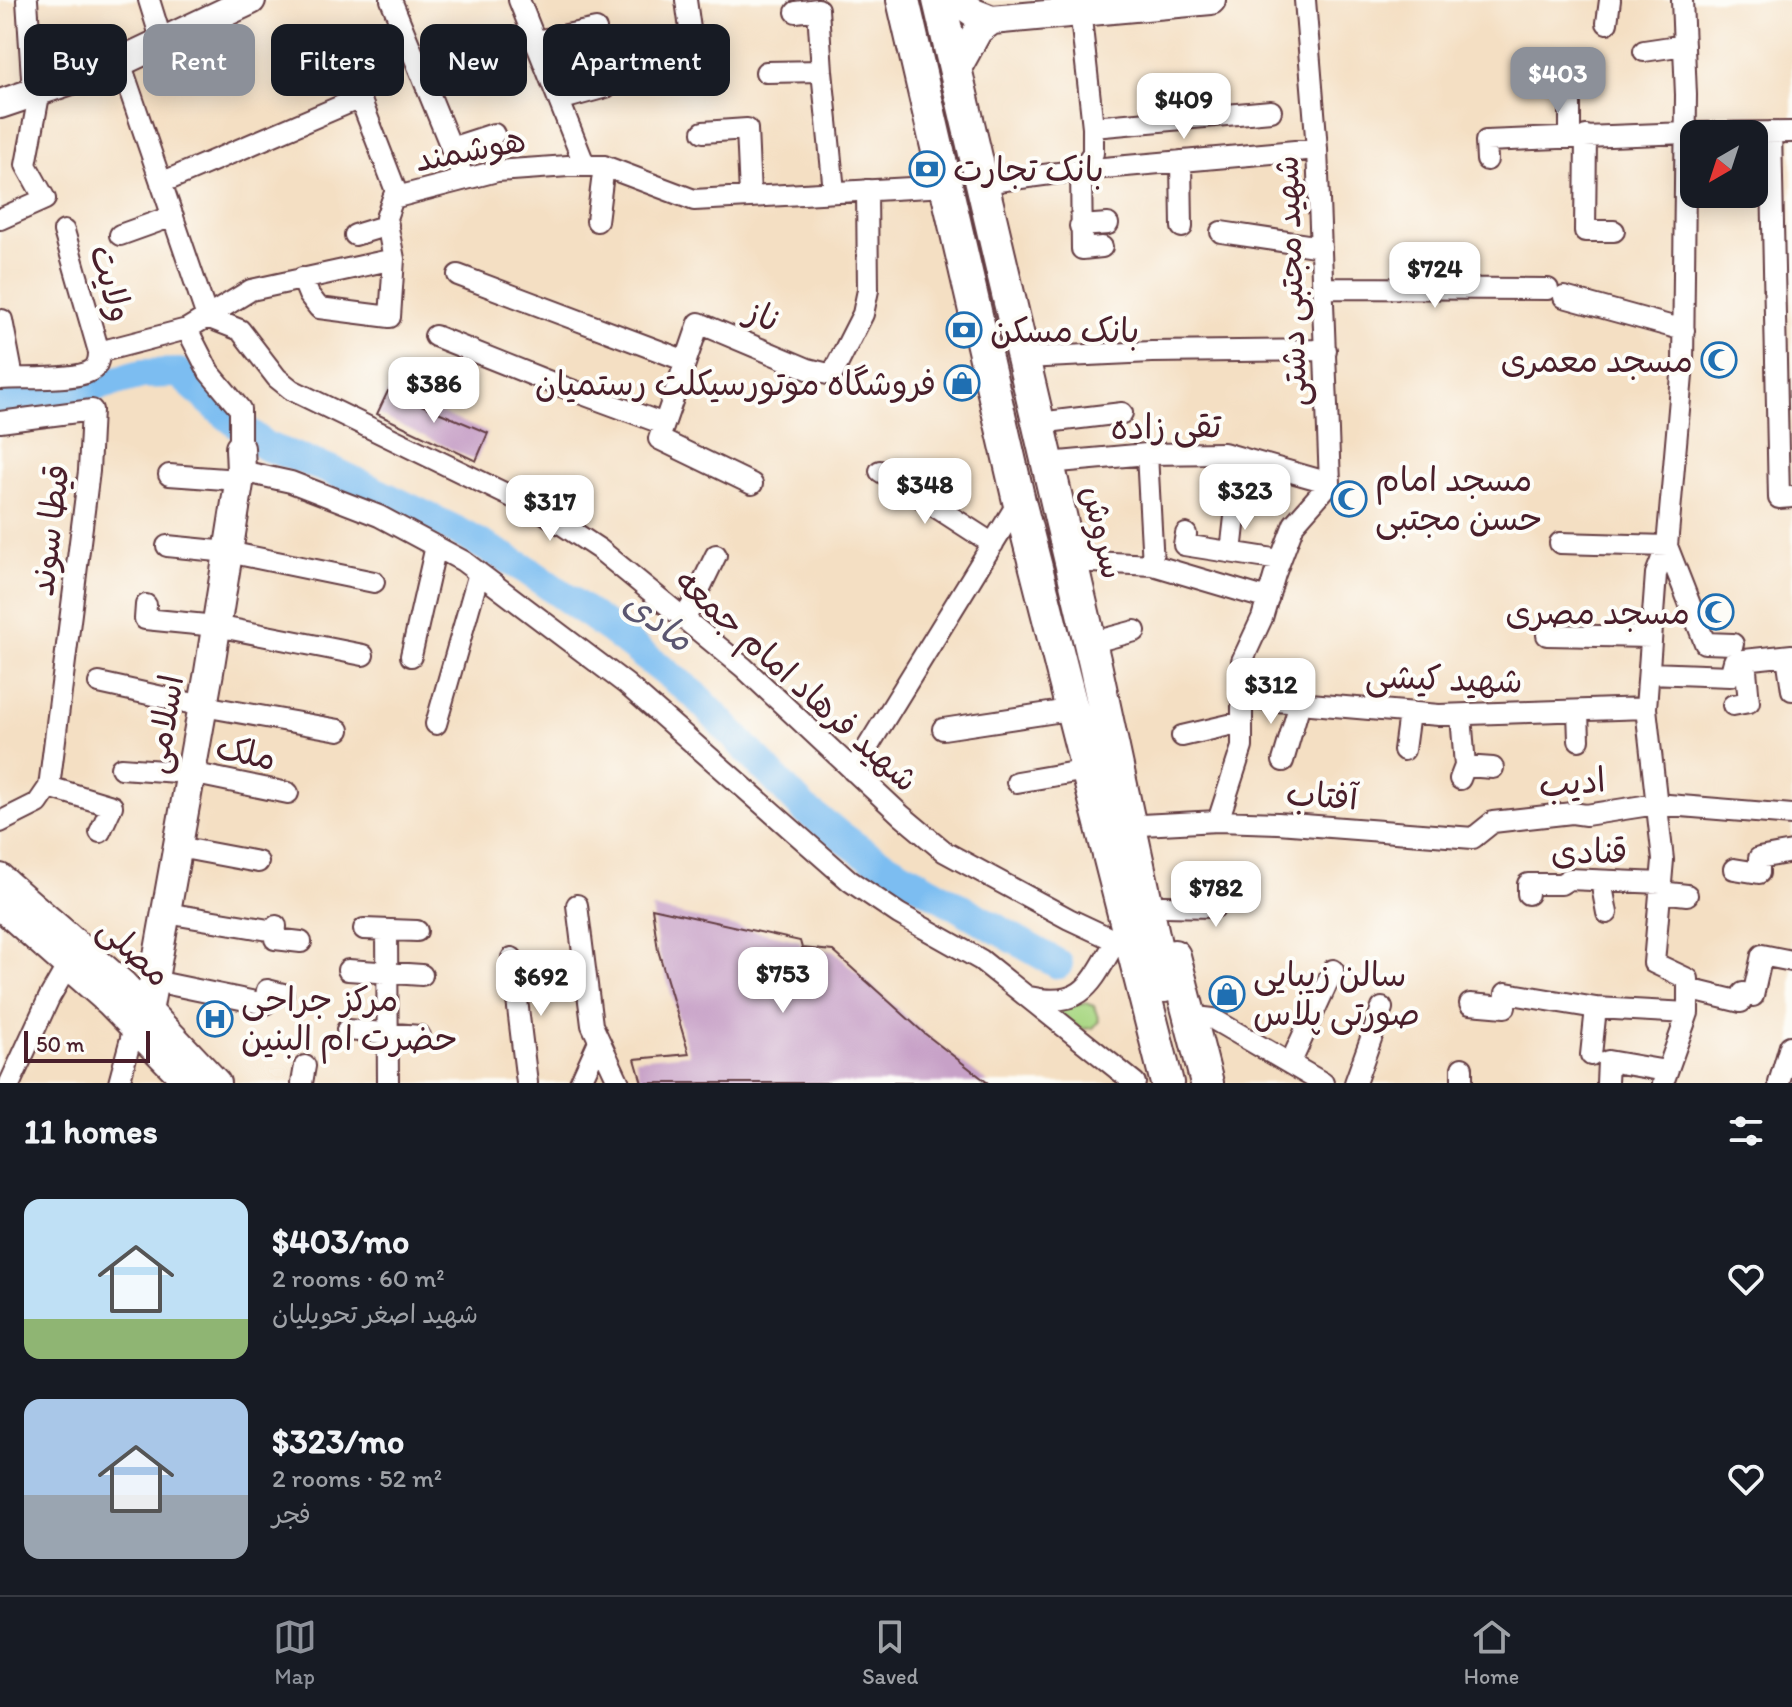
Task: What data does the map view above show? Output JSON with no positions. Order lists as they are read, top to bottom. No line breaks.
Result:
{"streets":{"main road":["سروش"],"street":["هوشمند","شهید مجتبی دشتی","ولایت","ناز","تقی زاده","قیطا سوند","شهید کیشی","شهید فرهاد امام جمعه","اسلامی","ملک","ادیب","آفتاب","قنادی","مصلی"]},"crossings":[["هوشمند","ناز"],["شهید مجتبی دشتی","تقی زاده"],["تقی زاده","سروش"],["اسلامی","ملک"],["اسلامی","مصلی"],["ادیب","آفتاب"]],"water":["مادی"],"places":{"bank":["بانک تجارت","بانک مسکن"],"mosque":["مسجد معمری","مسجد امام حسن مجتبی","مسجد مصری"],"shop":["فروشگاه موتورسیکلت رستمیان","سالن زیبایی صورتی پلاس"],"hospital":["مرکز جراحی حضرت ام البنین"]},"scale_bar":"50 m","north":"bottom left","page":{"chip":["Buy","Rent","Filters","New","Apartment"],"price":["$403","$409","$724","$386","$348","$323","$317","$312","$782","$753","$692"],"scale":"50 m","heading":"11 homes","list":[{"name":"$403/mo","note":"2 rooms · 60 m² · شهید اصغر تحویلیان"},{"name":"$323/mo","note":"2 rooms · 52 m² · فجر"}],"tabs":["Map","Saved","Home"]}}
